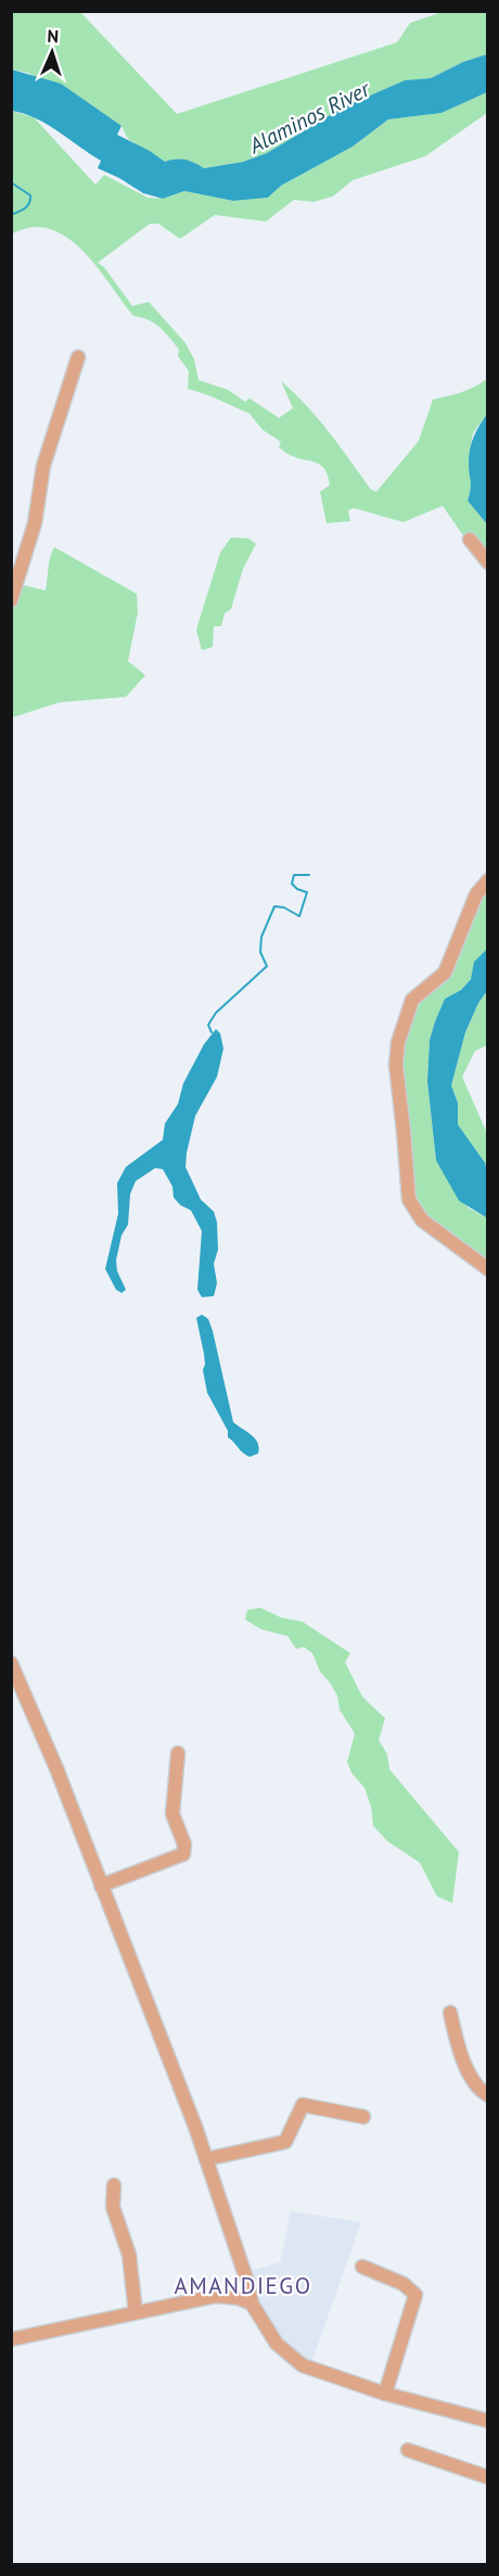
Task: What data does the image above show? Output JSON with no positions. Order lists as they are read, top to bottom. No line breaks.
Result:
{"districts":["AMANDIEGO"],"water":["Alaminos River"],"north":"top"}
